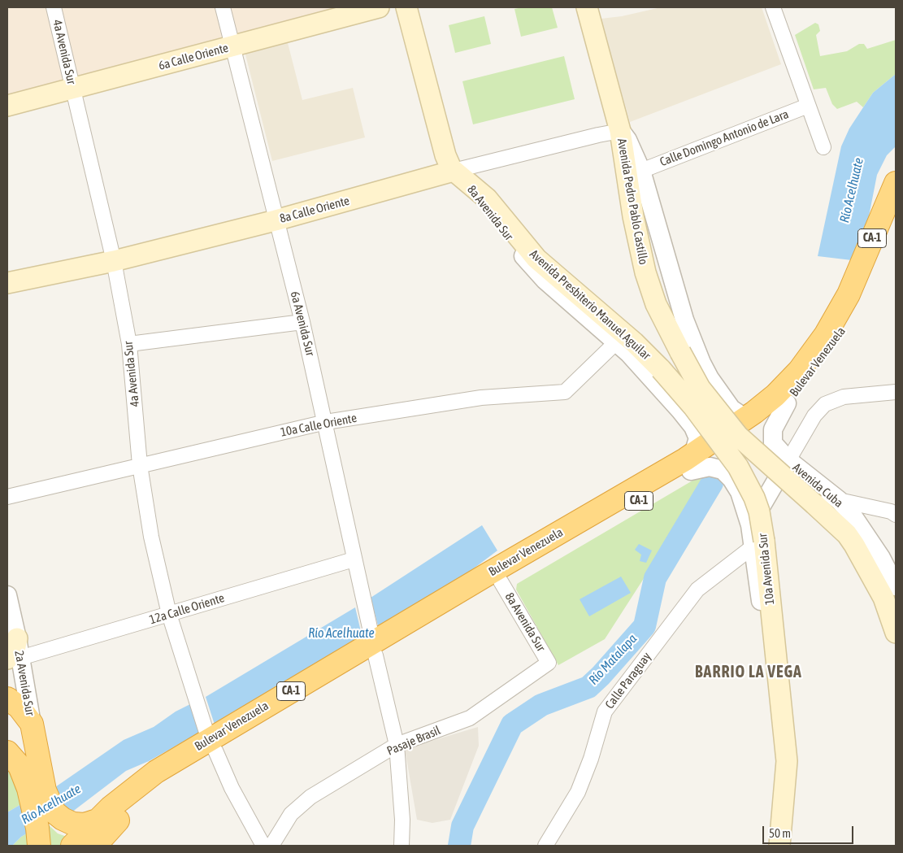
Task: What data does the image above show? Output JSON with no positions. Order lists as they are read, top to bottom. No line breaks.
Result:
{"streets":{"highway":["CA-1","Bulevar Venezuela"],"main road":["6a Calle Oriente","Avenida Pedro Pablo Castillo","8a Calle Oriente","Avenida Presbiterio Manuel Aguilar","Avenida Cuba","10a Avenida Sur"],"street":["4a Avenida Sur","Calle Domingo Antonio de Lara","8a Avenida Sur","6a Avenida Sur","10a Calle Oriente","12a Calle Oriente","Calle Paraguay","2a Avenida Sur","Pasaje Brasil"]},"crossings":[["4a Avenida Sur","6a Calle Oriente"],["4a Avenida Sur","8a Calle Oriente"],["4a Avenida Sur","Bulevar Venezuela"],["4a Avenida Sur","10a Calle Oriente"],["4a Avenida Sur","12a Calle Oriente"],["6a Calle Oriente","6a Avenida Sur"],["Calle Domingo Antonio de Lara","Avenida Pedro Pablo Castillo"],["Avenida Pedro Pablo Castillo","8a Calle Oriente"],["Avenida Pedro Pablo Castillo","Bulevar Venezuela"],["Avenida Pedro Pablo Castillo","Avenida Cuba"],["8a Calle Oriente","8a Avenida Sur"],["8a Calle Oriente","Avenida Presbiterio Manuel Aguilar"],["8a Calle Oriente","6a Avenida Sur"],["8a Avenida Sur","Avenida Presbiterio Manuel Aguilar"],["8a Avenida Sur","Bulevar Venezuela"],["8a Avenida Sur","10a Calle Oriente"],["8a Avenida Sur","10a Avenida Sur"],["8a Avenida Sur","Pasaje Brasil"],["Avenida Presbiterio Manuel Aguilar","10a Avenida Sur"],["6a Avenida Sur","Bulevar Venezuela"],["6a Avenida Sur","10a Calle Oriente"],["6a Avenida Sur","12a Calle Oriente"],["6a Avenida Sur","Pasaje Brasil"],["Bulevar Venezuela","Avenida Cuba"],["Bulevar Venezuela","10a Avenida Sur"],["10a Avenida Sur","Calle Paraguay"],["12a Calle Oriente","2a Avenida Sur"]],"districts":["BARRIO LA VEGA"],"water":["Río Acelhuate","Río Matalapa"],"scale_bar":"50 m"}
